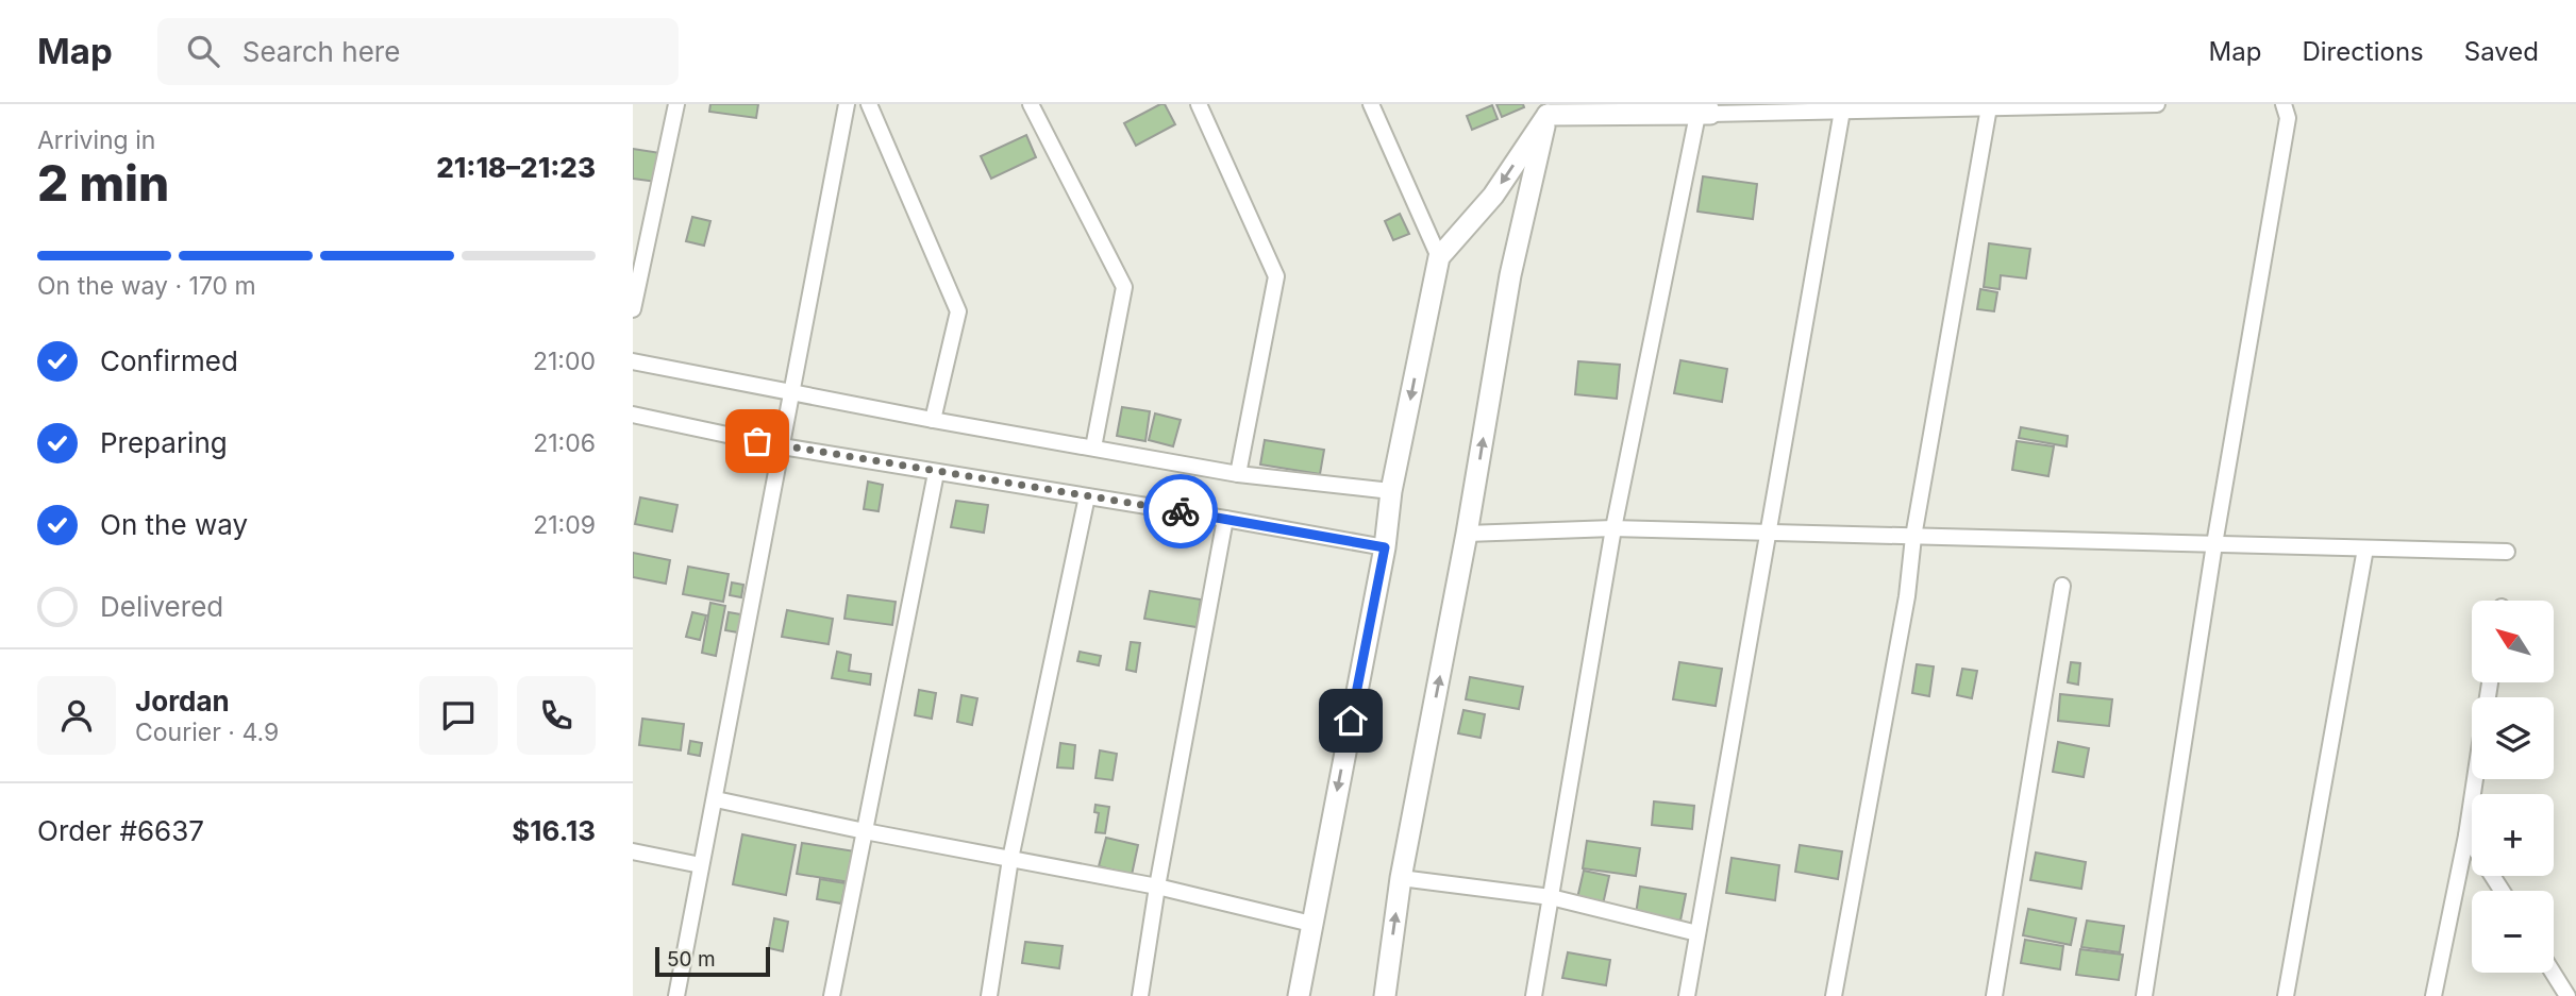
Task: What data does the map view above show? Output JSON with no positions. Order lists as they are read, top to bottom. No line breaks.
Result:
{"scale_bar":"50 m","north":"top left","page":{"header":"Map","search":"Search here","nav":["Map","Directions","Saved"],"heading":["2 min","Arriving in","21:18–21:23"],"panel":["Jordan","Courier · 4.9","Order #6637","$16.13"],"bar":"On the way · 170 m","list":[["Confirmed","21:00"],["Preparing","21:06"],["On the way","21:09"],"Delivered"],"map_buttons":["+","−"],"scale":"50 m"}}
